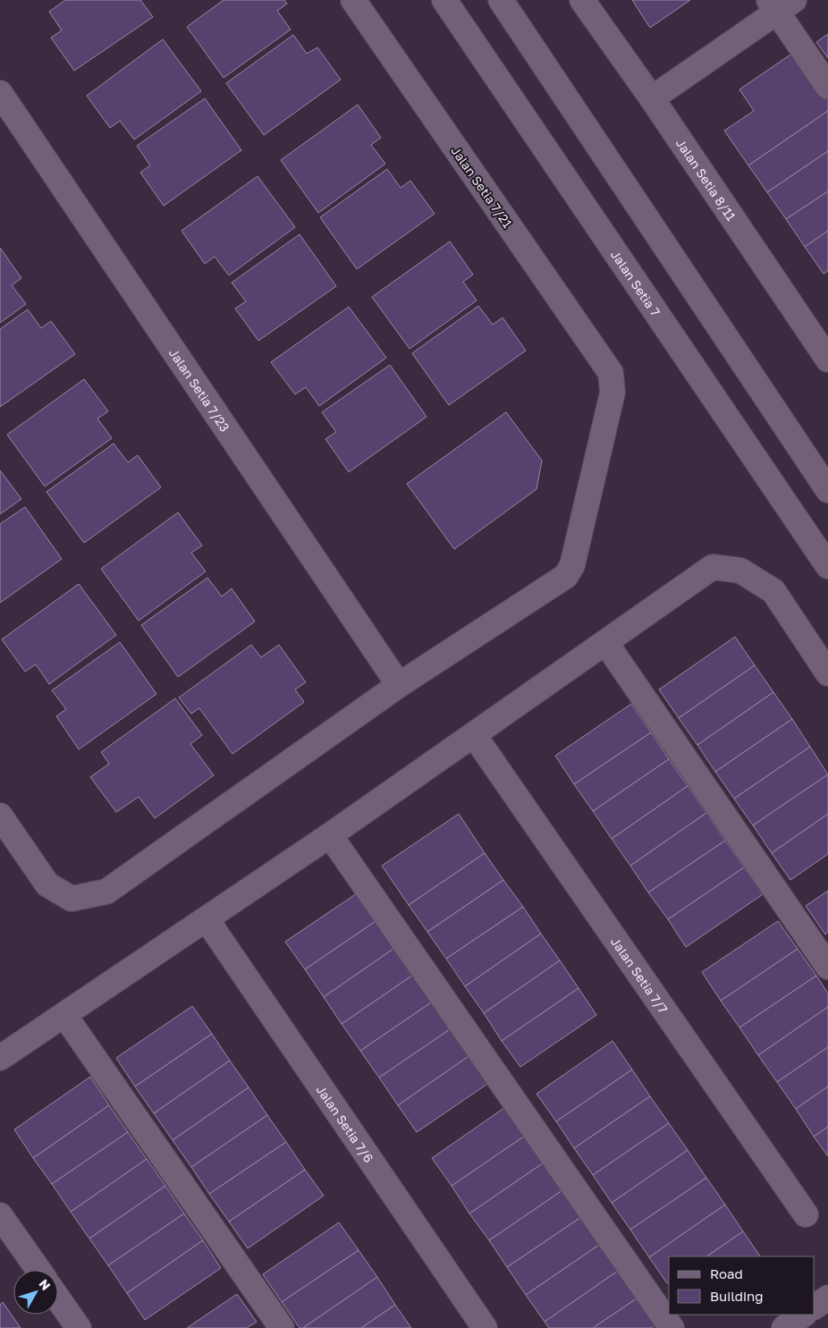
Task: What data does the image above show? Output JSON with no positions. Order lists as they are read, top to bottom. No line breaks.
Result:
{"streets":{"street":["Jalan Setia 8/11","Jalan Setia 7/21","Jalan Setia 7","Jalan Setia 7/23","Jalan Setia 7/7","Jalan Setia 7/6"]},"crossings":[["Jalan Setia 7/21","Jalan Setia 7/23"]],"legend":["Road","Building"],"north":"top right"}
